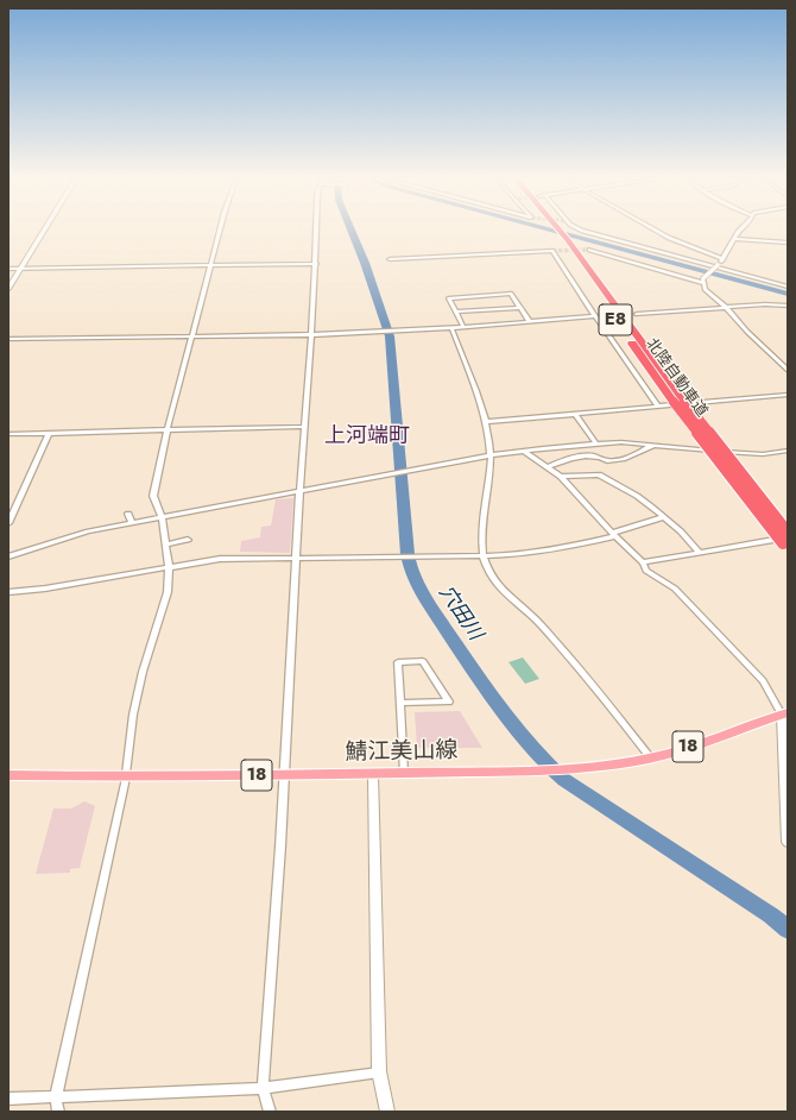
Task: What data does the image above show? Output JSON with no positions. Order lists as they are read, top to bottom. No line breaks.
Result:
{"streets":{"highway":["E8","北陸自動車道"],"main road":["18","鯖江美山線"]},"districts":["上河端町"],"water":["穴田川"]}
